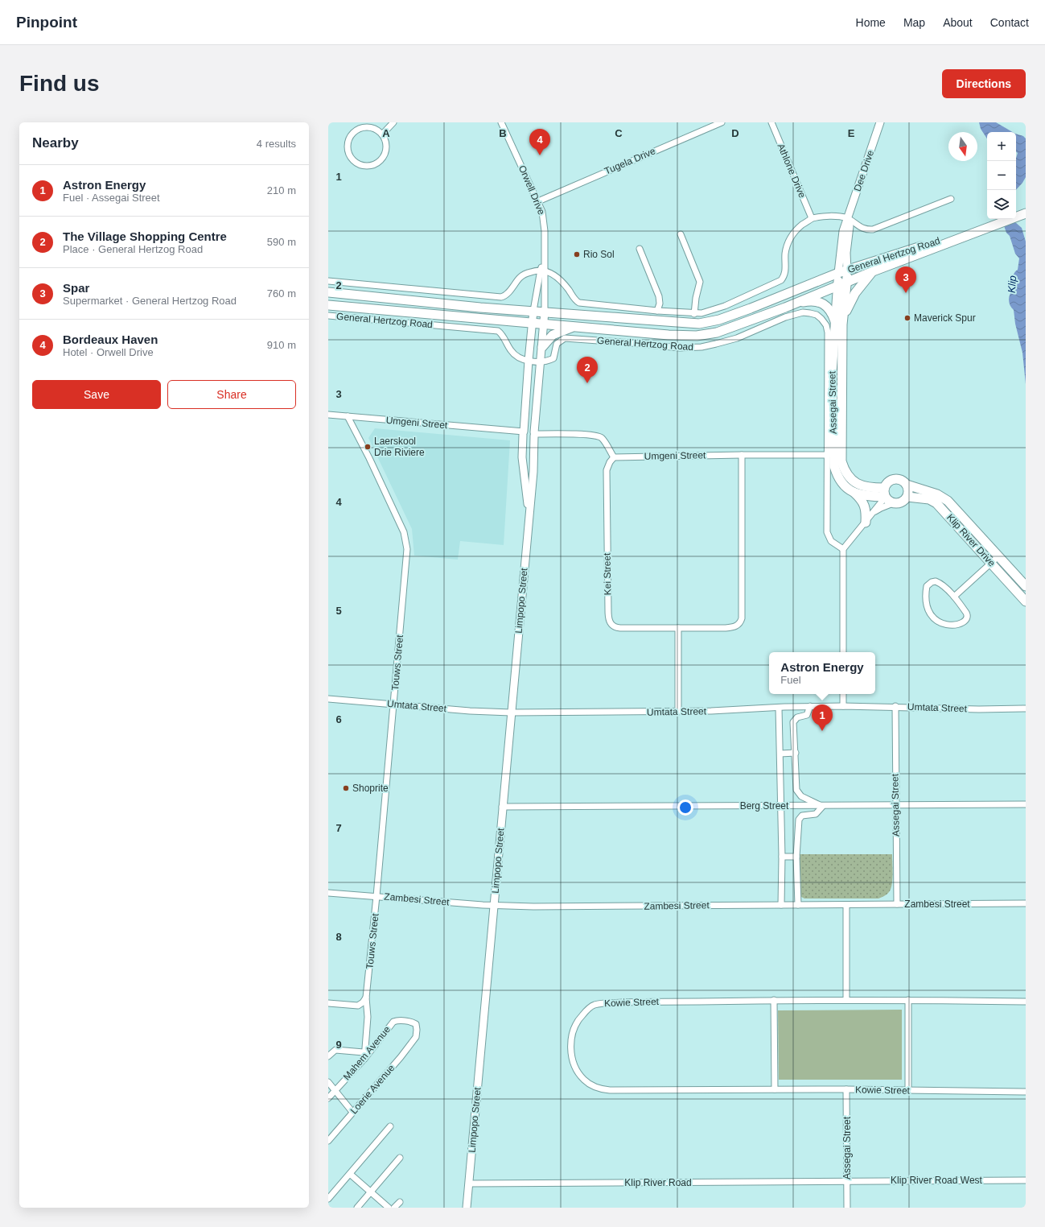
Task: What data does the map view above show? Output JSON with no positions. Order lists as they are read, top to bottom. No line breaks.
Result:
{"streets":{"main road":["General Hertzog Road","Assegai Street","Klip River Drive"],"street":["Tugela Drive","Athlone Drive","Dee Drive","Orwell Drive","Umgeni Street","Kei Street","Limpopo Street","Touws Street","Umtata Street","Berg Street","Zambesi Street","Kowie Street","Mahem Avenue","Loerie Avenue","Klip River Road West","Klip River Road"]},"crossings":[["Tugela Drive","Orwell Drive"],["Dee Drive","General Hertzog Road"],["Dee Drive","Assegai Street"],["Orwell Drive","General Hertzog Road"],["Orwell Drive","Limpopo Street"],["General Hertzog Road","Assegai Street"],["General Hertzog Road","Umgeni Street"],["General Hertzog Road","Limpopo Street"],["Assegai Street","Klip River Drive"],["Assegai Street","Umtata Street"],["Assegai Street","Berg Street"],["Assegai Street","Zambesi Street"],["Assegai Street","Kowie Street"],["Assegai Street","Klip River Road West"],["Assegai Street","Klip River Road"],["Umgeni Street","Kei Street"],["Umgeni Street","Limpopo Street"],["Umgeni Street","Touws Street"],["Limpopo Street","Umtata Street"],["Limpopo Street","Berg Street"],["Limpopo Street","Zambesi Street"],["Limpopo Street","Klip River Road"],["Touws Street","Umtata Street"],["Touws Street","Zambesi Street"],["Touws Street","Mahem Avenue"],["Mahem Avenue","Loerie Avenue"],["Klip River Road West","Klip River Road"]],"water":["Klip"],"places":["Rio Sol","Maverick Spur","Laerskool Drie Riviere","Shoprite"],"north":"bottom","page":{"header":"Pinpoint","nav":["Home","Map","About","Contact"],"buttons":["Directions",["Save","Share"]],"title":"Find us","heading":["Nearby","4 results"],"pins":["4","3","2","1"],"map_buttons":["+","−"],"list":[{"mark":"1","name":"Astron Energy","note":"Fuel · Assegai Street","value":"210 m"},{"mark":"2","name":"The Village Shopping Centre","note":"Place · General Hertzog Road","value":"590 m"},{"mark":"3","name":"Spar","note":"Supermarket · General Hertzog Road","value":"760 m"},{"mark":"4","name":"Bordeaux Haven","note":"Hotel · Orwell Drive","value":"910 m"}],"popup":["Astron Energy","Fuel"]},"grid":{"columns":["A","B","C","D","E"],"rows":["1","2","3","4","5","6","7","8","9"]}}
